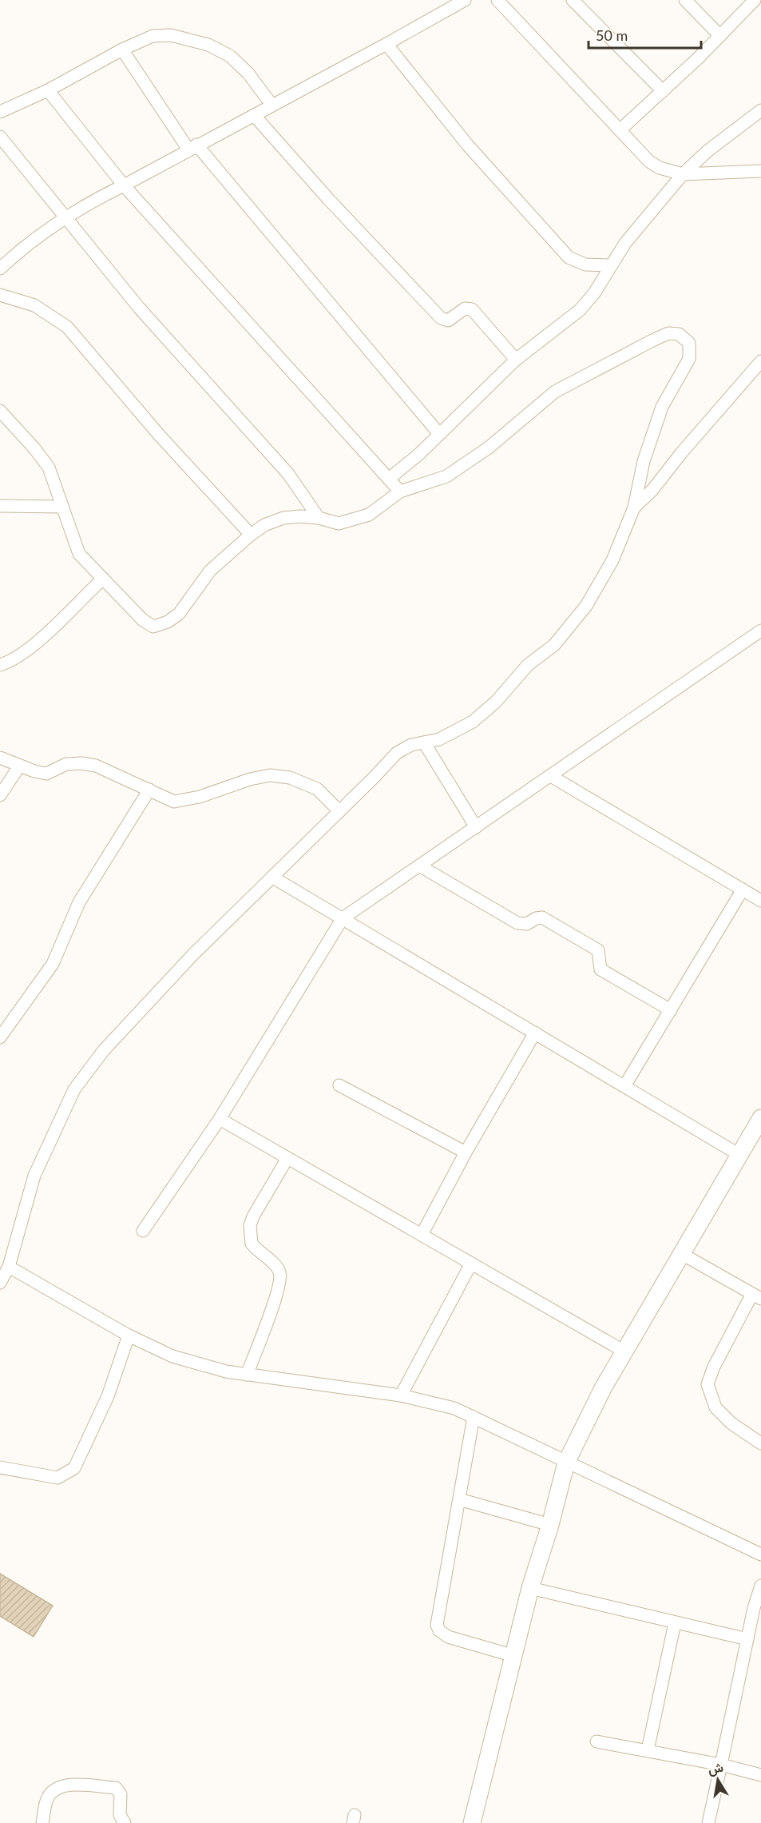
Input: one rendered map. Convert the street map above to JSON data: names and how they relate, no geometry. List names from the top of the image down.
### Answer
{
  "scale_bar": "50 m",
  "north": "top"
}
